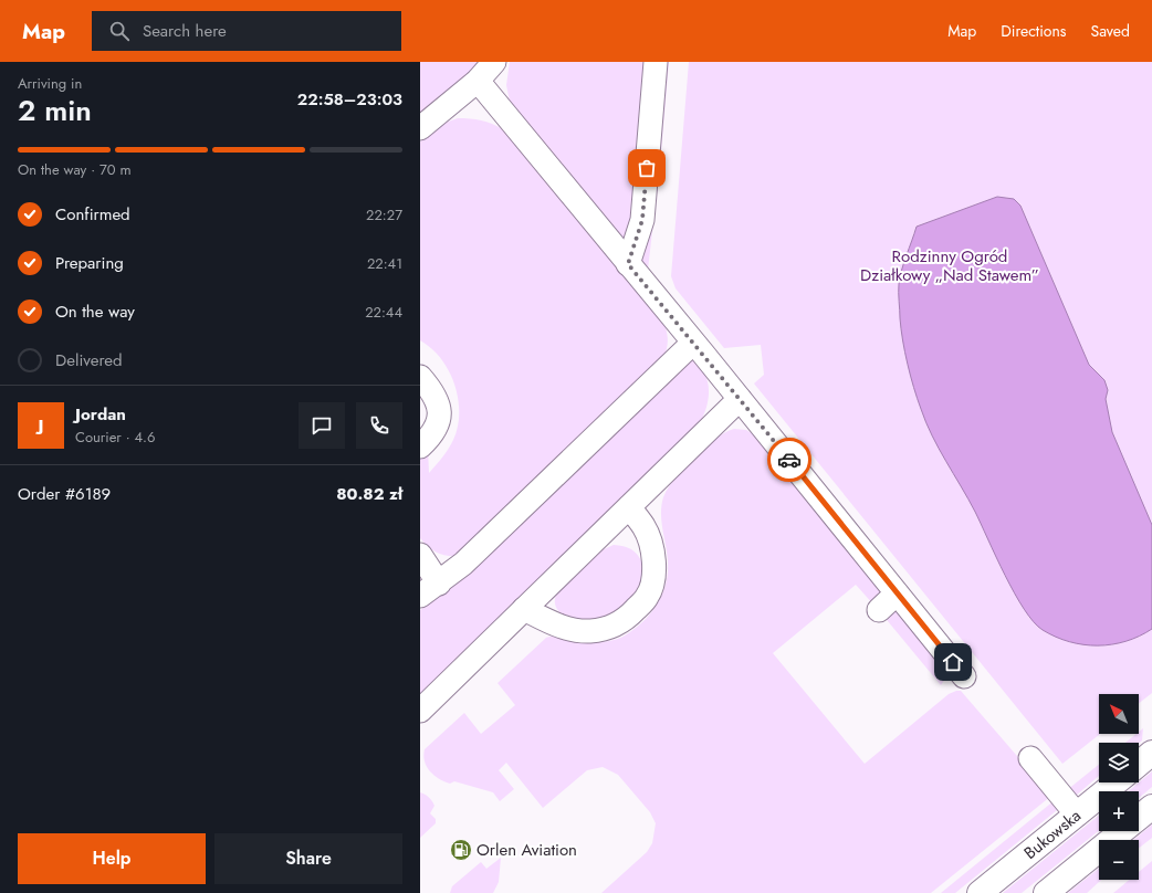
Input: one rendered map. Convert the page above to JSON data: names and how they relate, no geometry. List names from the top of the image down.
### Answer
{
  "streets": {
    "main road": ["Bukowska"]
  },
  "parks": ["Rodzinny Ogród Działkowy „Nad Stawem”"],
  "places": {
    "fuel station": ["Orlen Aviation"]
  },
  "north": "top left",
  "page": {
    "header": "Map",
    "search": "Search here",
    "nav": ["Map", "Directions", "Saved"],
    "heading": ["2 min", "Arriving in", "22:58–23:03"],
    "panel": [
      "Jordan",
      "Courier · 4.6",
      "Order #6189",
      "80.82 zł"
    ],
    "bar": "On the way · 70 m",
    "list": [
      ["Confirmed", "22:27"],
      ["Preparing", "22:41"],
      ["On the way", "22:44"],
      "Delivered"
    ],
    "round": "J",
    "map_buttons": ["+", "−"],
    "buttons": ["Help", "Share"]
  }
}
